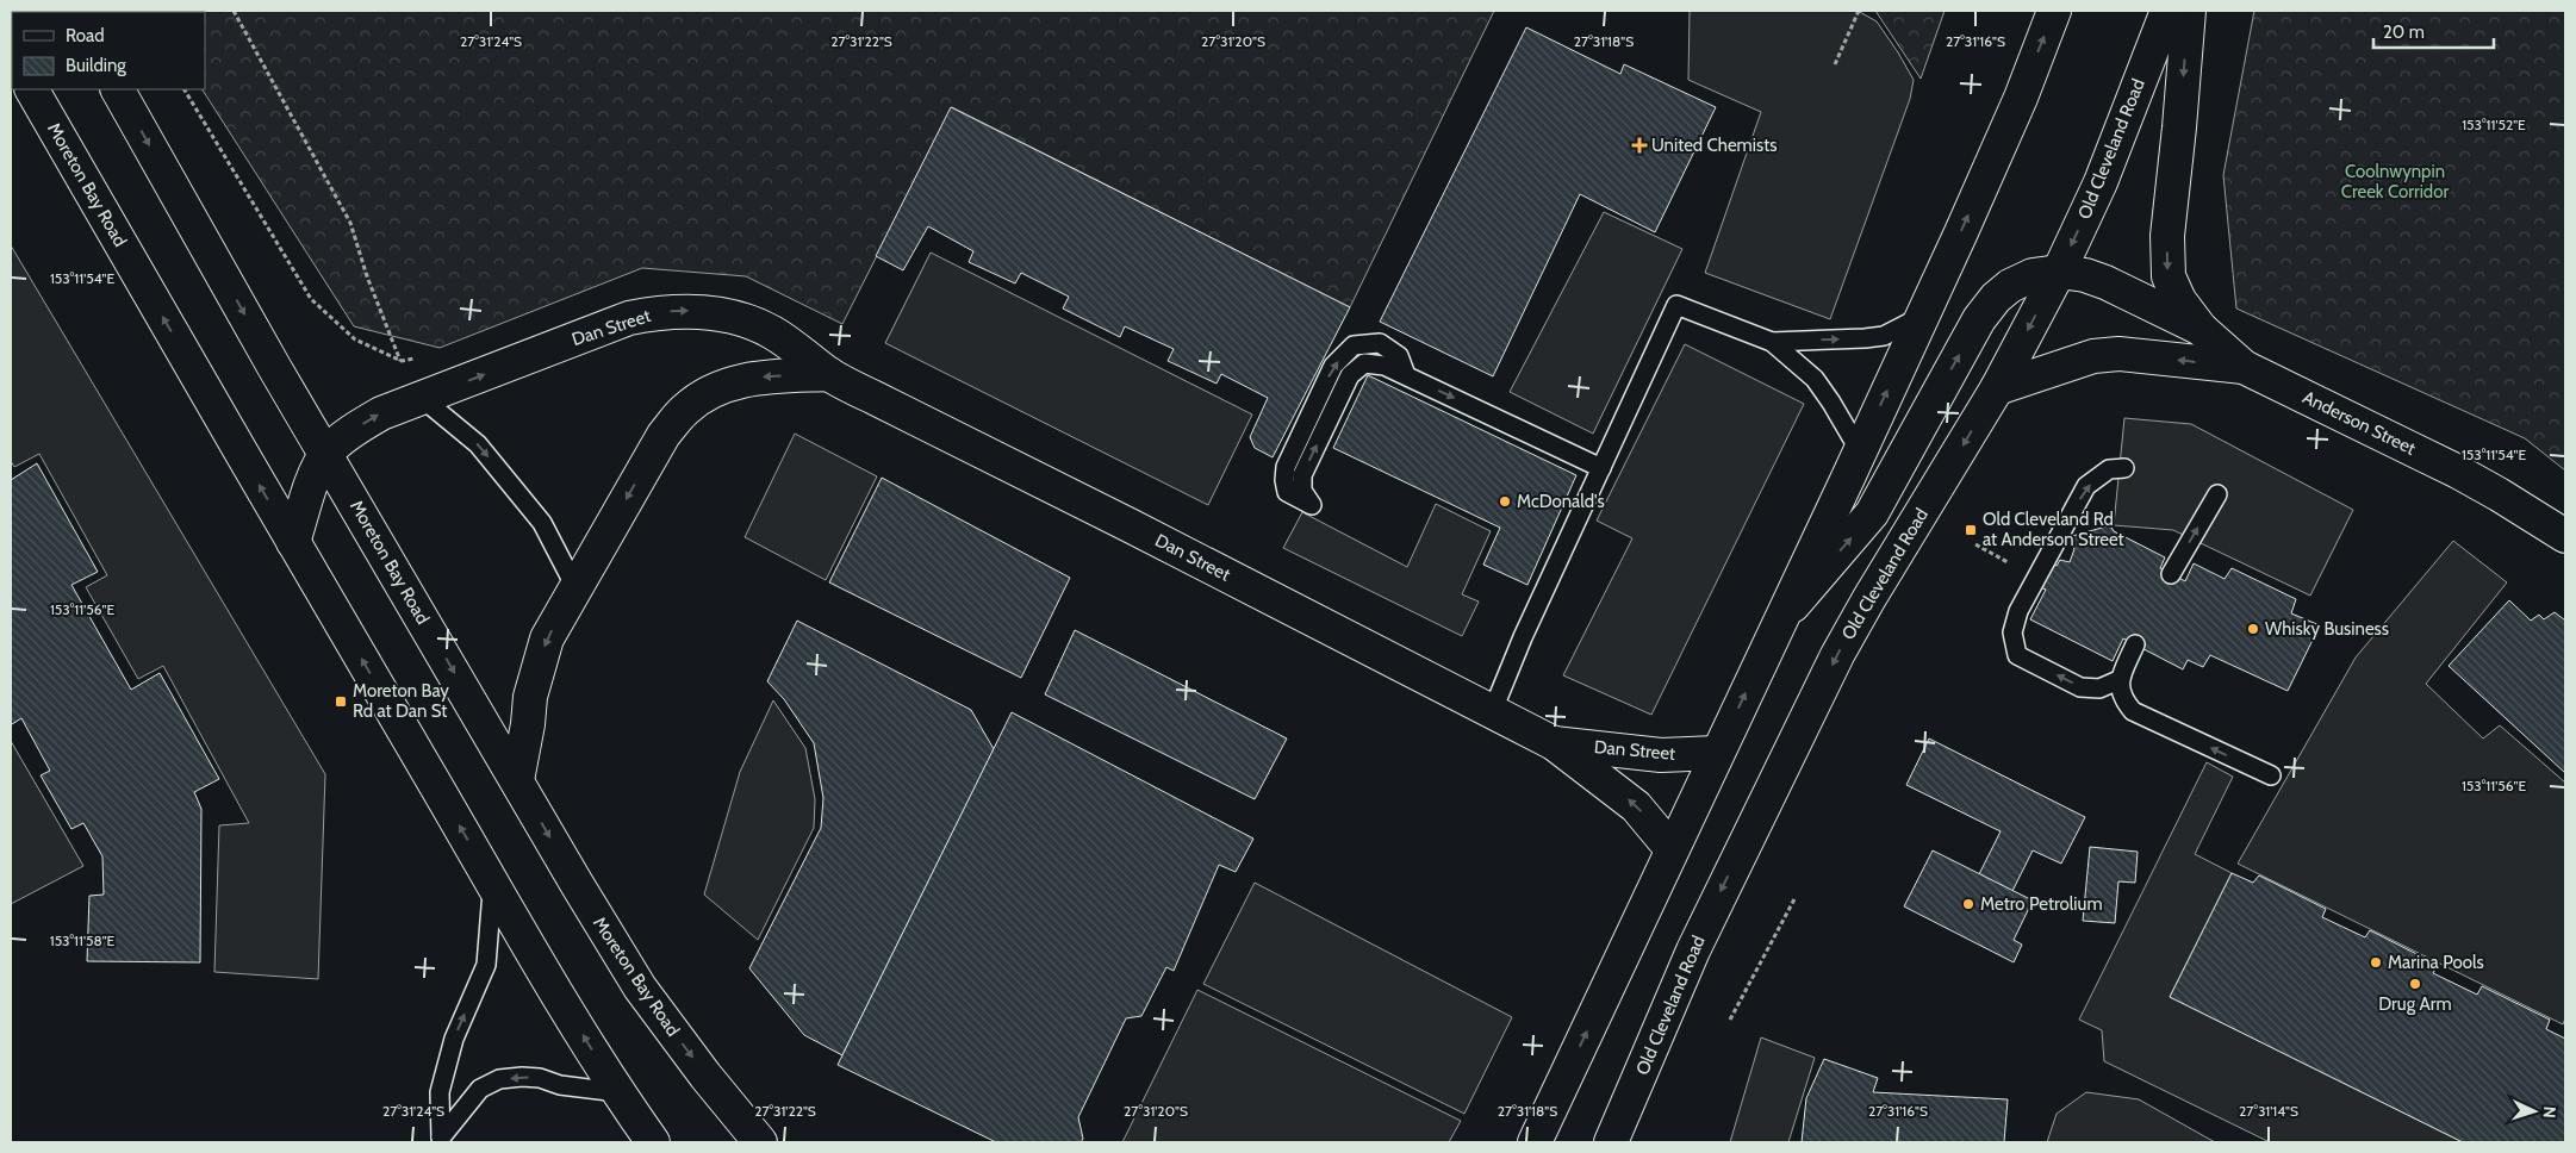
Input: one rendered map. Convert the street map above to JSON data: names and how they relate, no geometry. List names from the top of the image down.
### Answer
{
  "streets": {
    "main road": [
      "Old Cleveland Road",
      "Moreton Bay Road",
      "Dan Street",
      "Anderson Street"
    ]
  },
  "crossings": [
    ["Moreton Bay Road", "Dan Street"]
  ],
  "parks": ["Coolnwynpin Creek Corridor"],
  "places": {
    "health": ["United Chemists"],
    "other": [
      "McDonald's",
      "Whisky Business",
      "Metro Petrolium",
      "Marina Pools",
      "Drug Arm"
    ],
    "transit": ["Old Cleveland Rd at Anderson Street", "Moreton Bay Rd at Dan St"]
  },
  "legend": ["Road", "Building"],
  "scale_bar": "20 m",
  "north": "right",
  "coordinates": [
    "27°31'24\"S",
    "27°31'22\"S",
    "27°31'20\"S",
    "27°31'18\"S",
    "27°31'16\"S",
    "153°11'52\"E",
    "153°11'54\"E",
    "153°11'56\"E",
    "153°11'58\"E",
    "27°31'14\"S"
  ]
}
